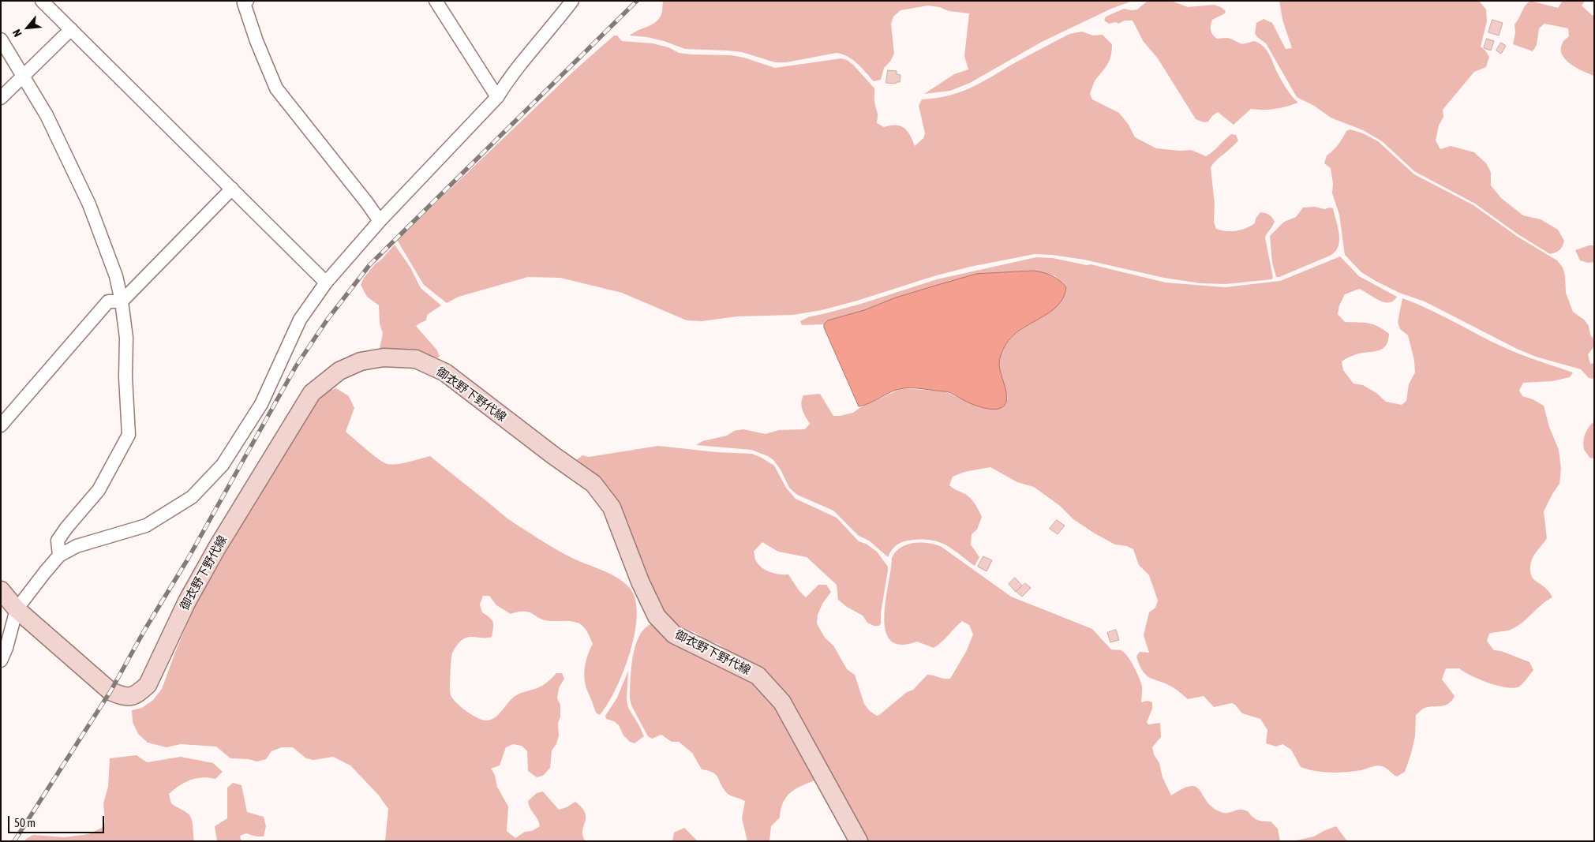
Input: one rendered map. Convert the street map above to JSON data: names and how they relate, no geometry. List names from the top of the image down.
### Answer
{
  "streets": {
    "main road": ["御衣野下野代線"]
  },
  "scale_bar": "50 m",
  "north": "bottom left"
}
